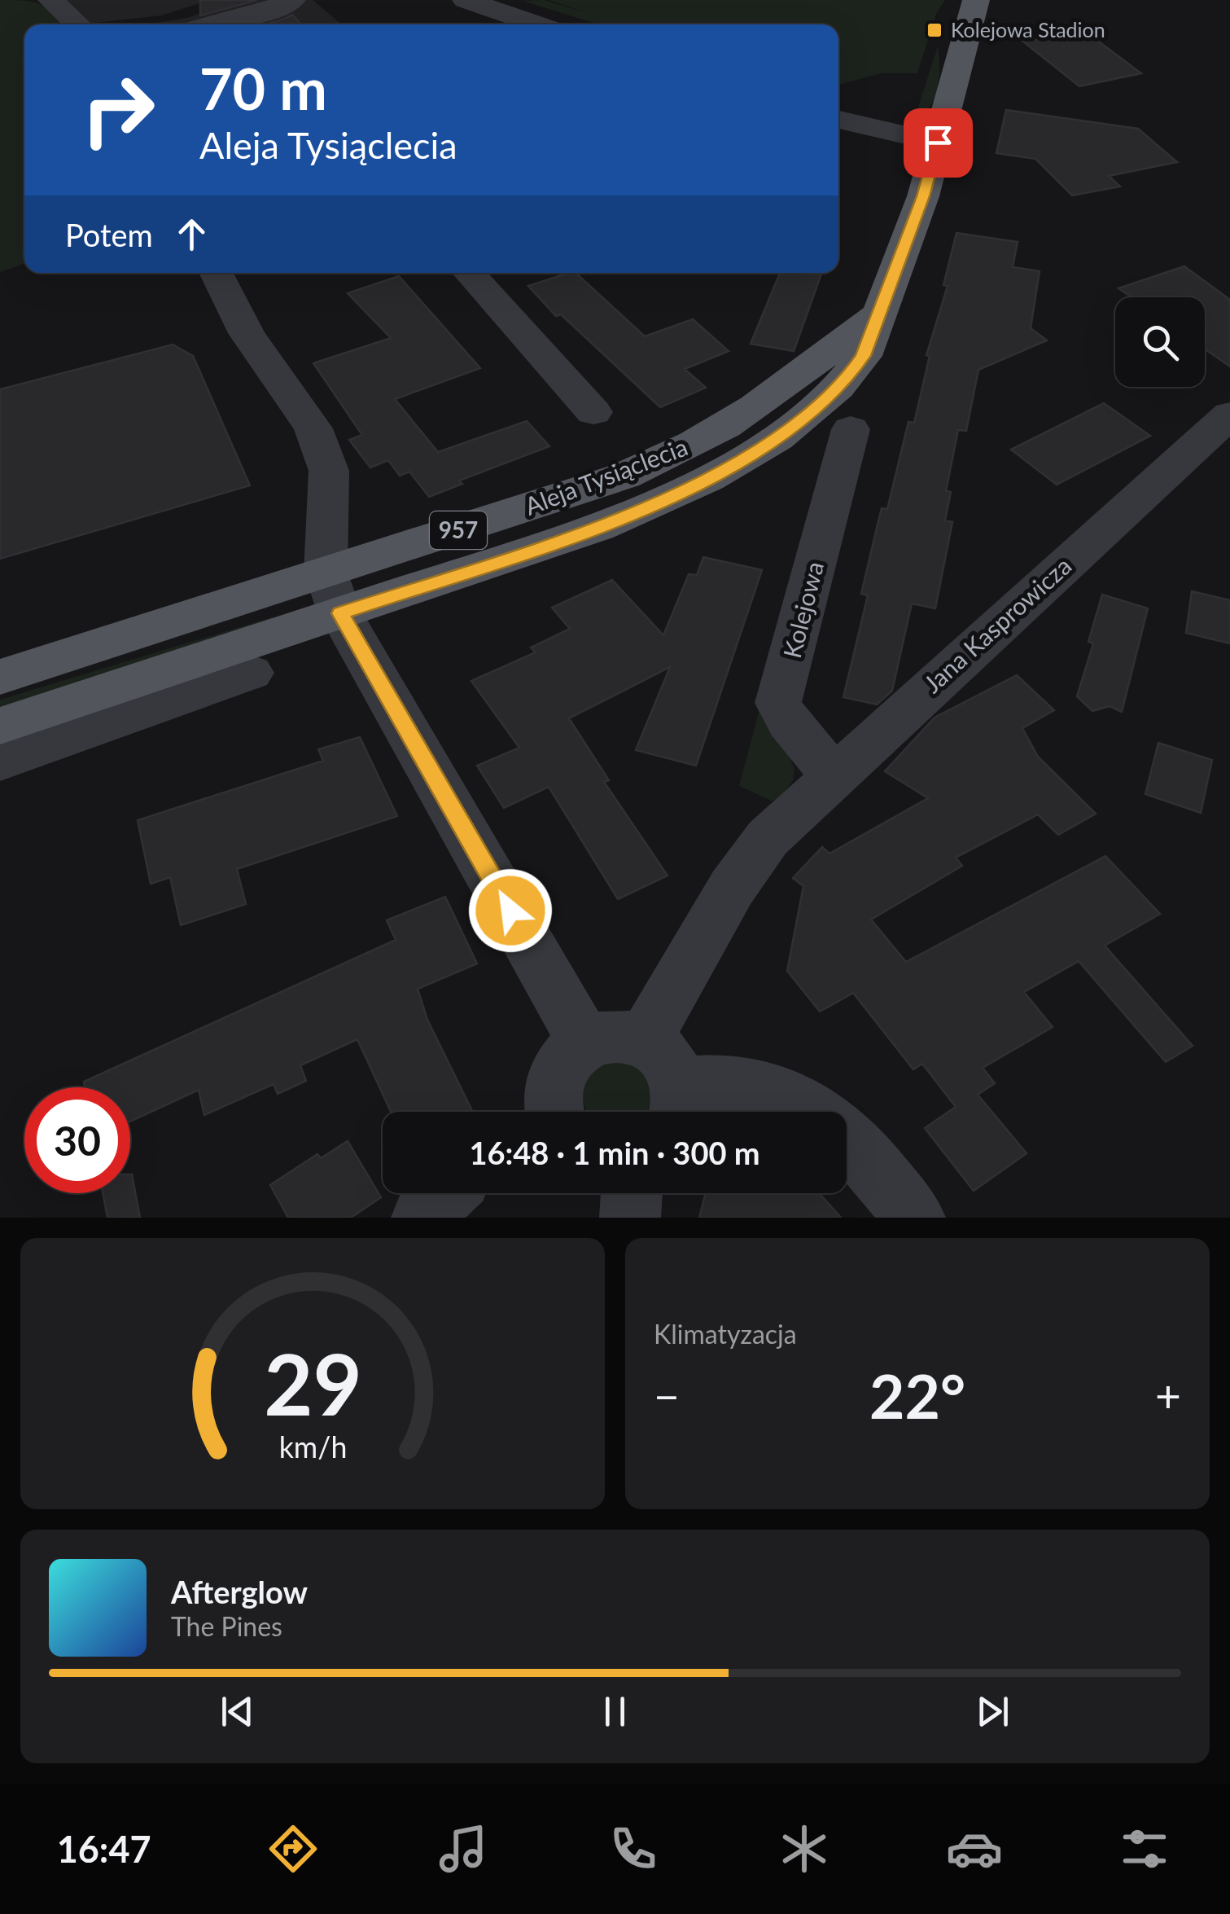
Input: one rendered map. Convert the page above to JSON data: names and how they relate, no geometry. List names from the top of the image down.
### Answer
{
  "streets": {
    "main road": ["Aleja Tysiąclecia", "957"],
    "street": ["Kolejowa", "Jana Kasprowicza"]
  },
  "crossings": [
    ["Aleja Tysiąclecia", "957"],
    ["Kolejowa", "Jana Kasprowicza"]
  ],
  "places": {
    "transit": ["Kolejowa Stadion"]
  },
  "page": {
    "turn": ["70 m", "Aleja Tysiąclecia"],
    "then": "Potem",
    "limit": "30",
    "trip": "16:48 · 1 min · 300 m",
    "tile": "Klimatyzacja",
    "heat": ["−", "22°", "+"],
    "song": ["Afterglow", "The Pines"],
    "tabs": "16:47",
    "gauge": ["29", "km/h"]
  }
}
